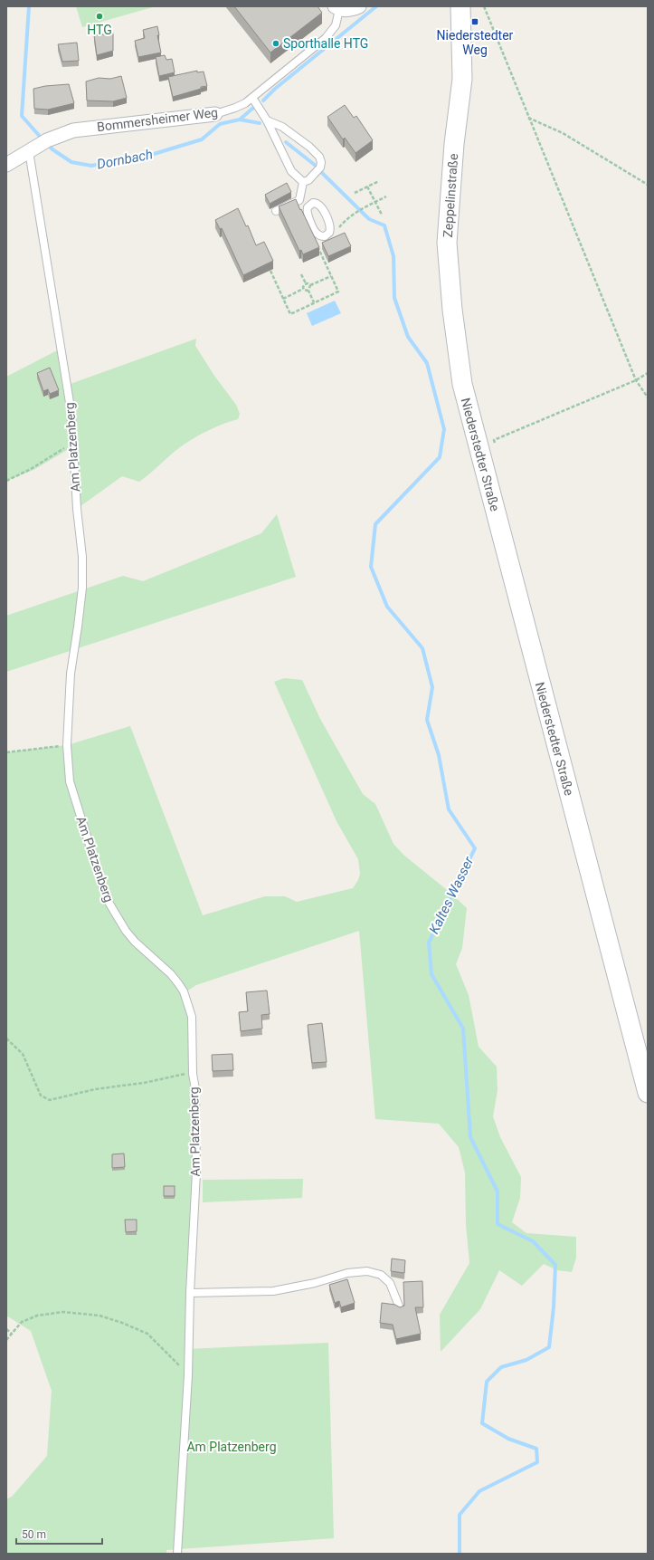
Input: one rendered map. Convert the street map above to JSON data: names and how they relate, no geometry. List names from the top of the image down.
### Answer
{
  "streets": {
    "main road": ["Zeppelinstraße", "Niederstedter Straße"],
    "street": ["Bommersheimer Weg"],
    "lane": ["Am Platzenberg"]
  },
  "crossings": [
    ["Bommersheimer Weg", "Am Platzenberg"],
    ["Zeppelinstraße", "Niederstedter Straße"]
  ],
  "water": ["Dornbach", "Kaltes Wasser"],
  "parks": ["Am Platzenberg"],
  "places": {
    "other": ["HTG", "Sporthalle HTG"],
    "transit": ["Niederstedter Weg"]
  },
  "scale_bar": "50 m"
}
